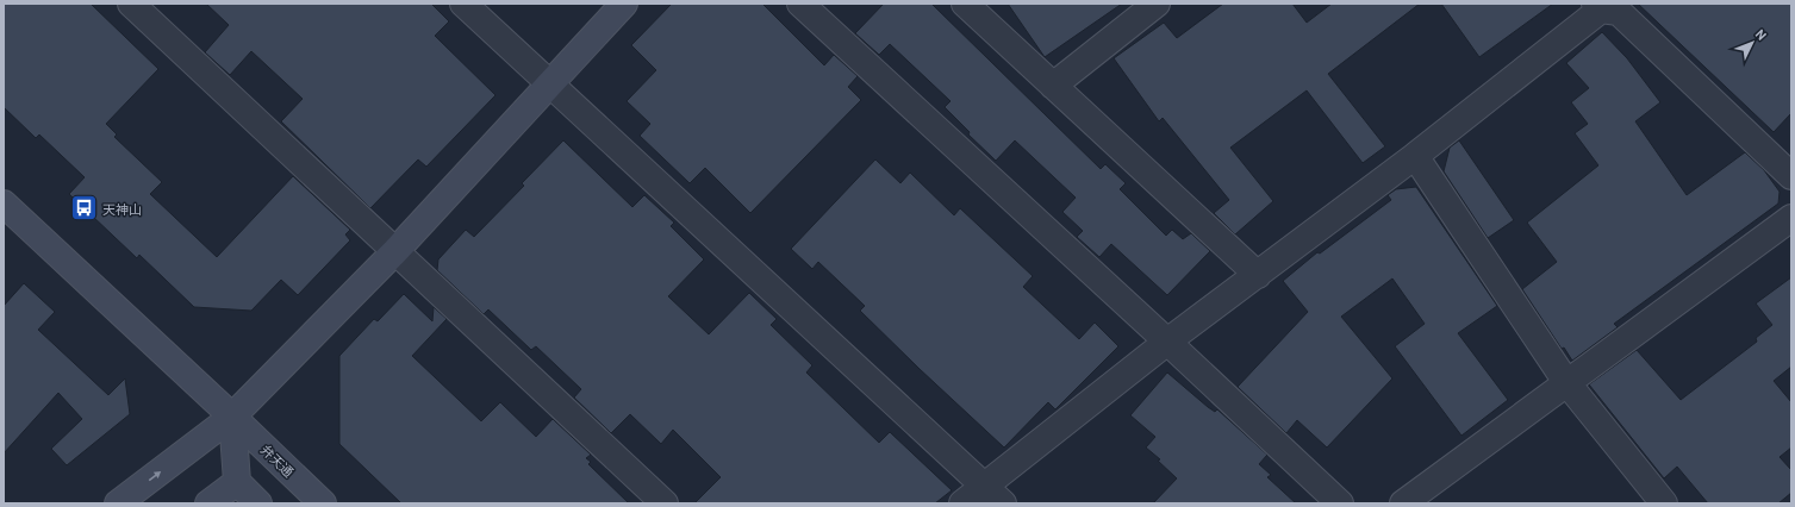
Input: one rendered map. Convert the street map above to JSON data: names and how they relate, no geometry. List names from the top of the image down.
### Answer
{
  "streets": {
    "street": ["弁天通"]
  },
  "places": {
    "bus stop": ["天神山"]
  },
  "north": "top right"
}
